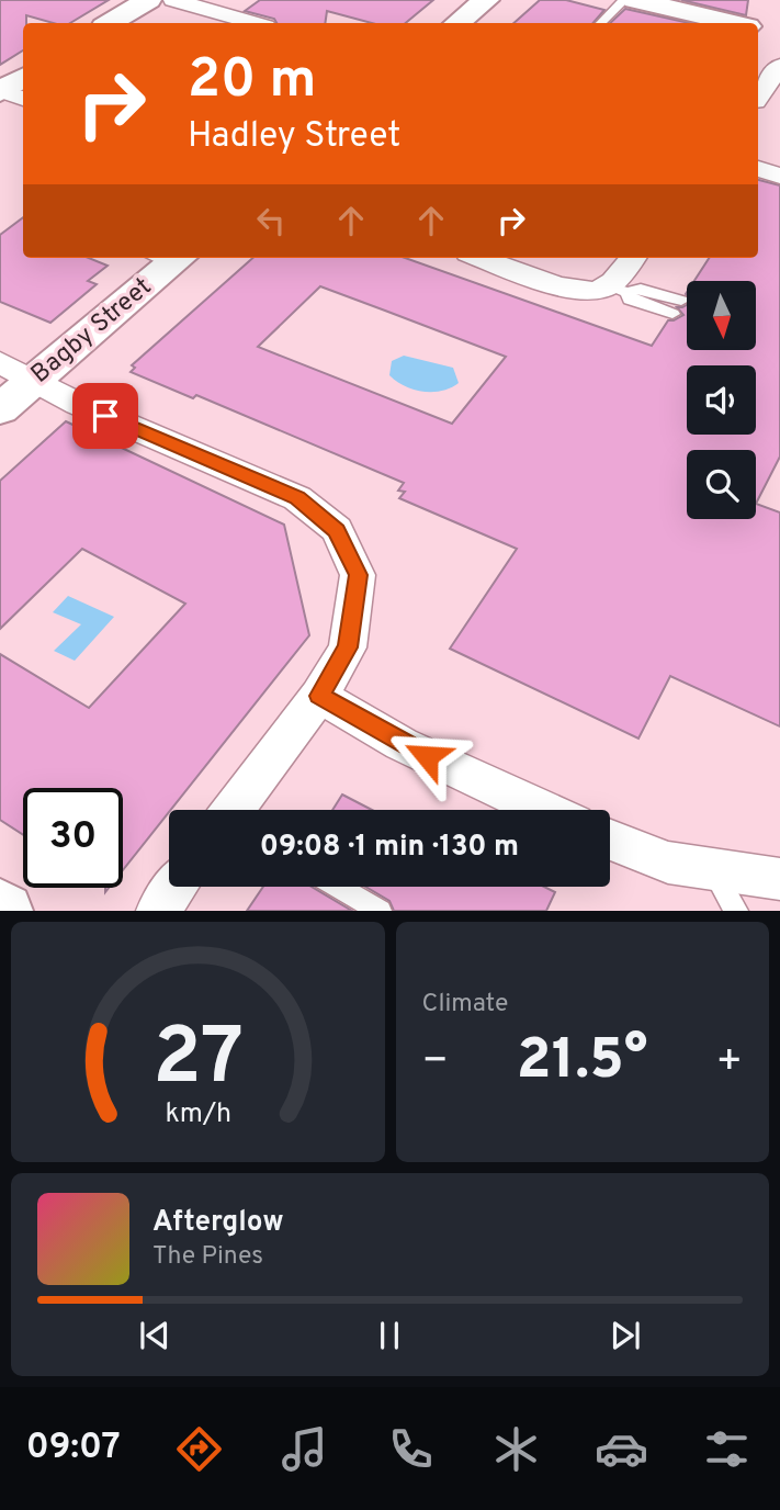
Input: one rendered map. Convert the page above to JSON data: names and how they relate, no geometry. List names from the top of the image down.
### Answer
{
  "streets": {
    "main road": ["Bagby Street"]
  },
  "north": "bottom",
  "page": {
    "turn": ["20 m", "Hadley Street"],
    "limit": "30",
    "trip": "09:08 · 1 min · 130 m",
    "tile": "Climate",
    "heat": ["−", "21.5°", "+"],
    "song": ["Afterglow", "The Pines"],
    "tabs": "09:07",
    "gauge": ["27", "km/h"]
  }
}
